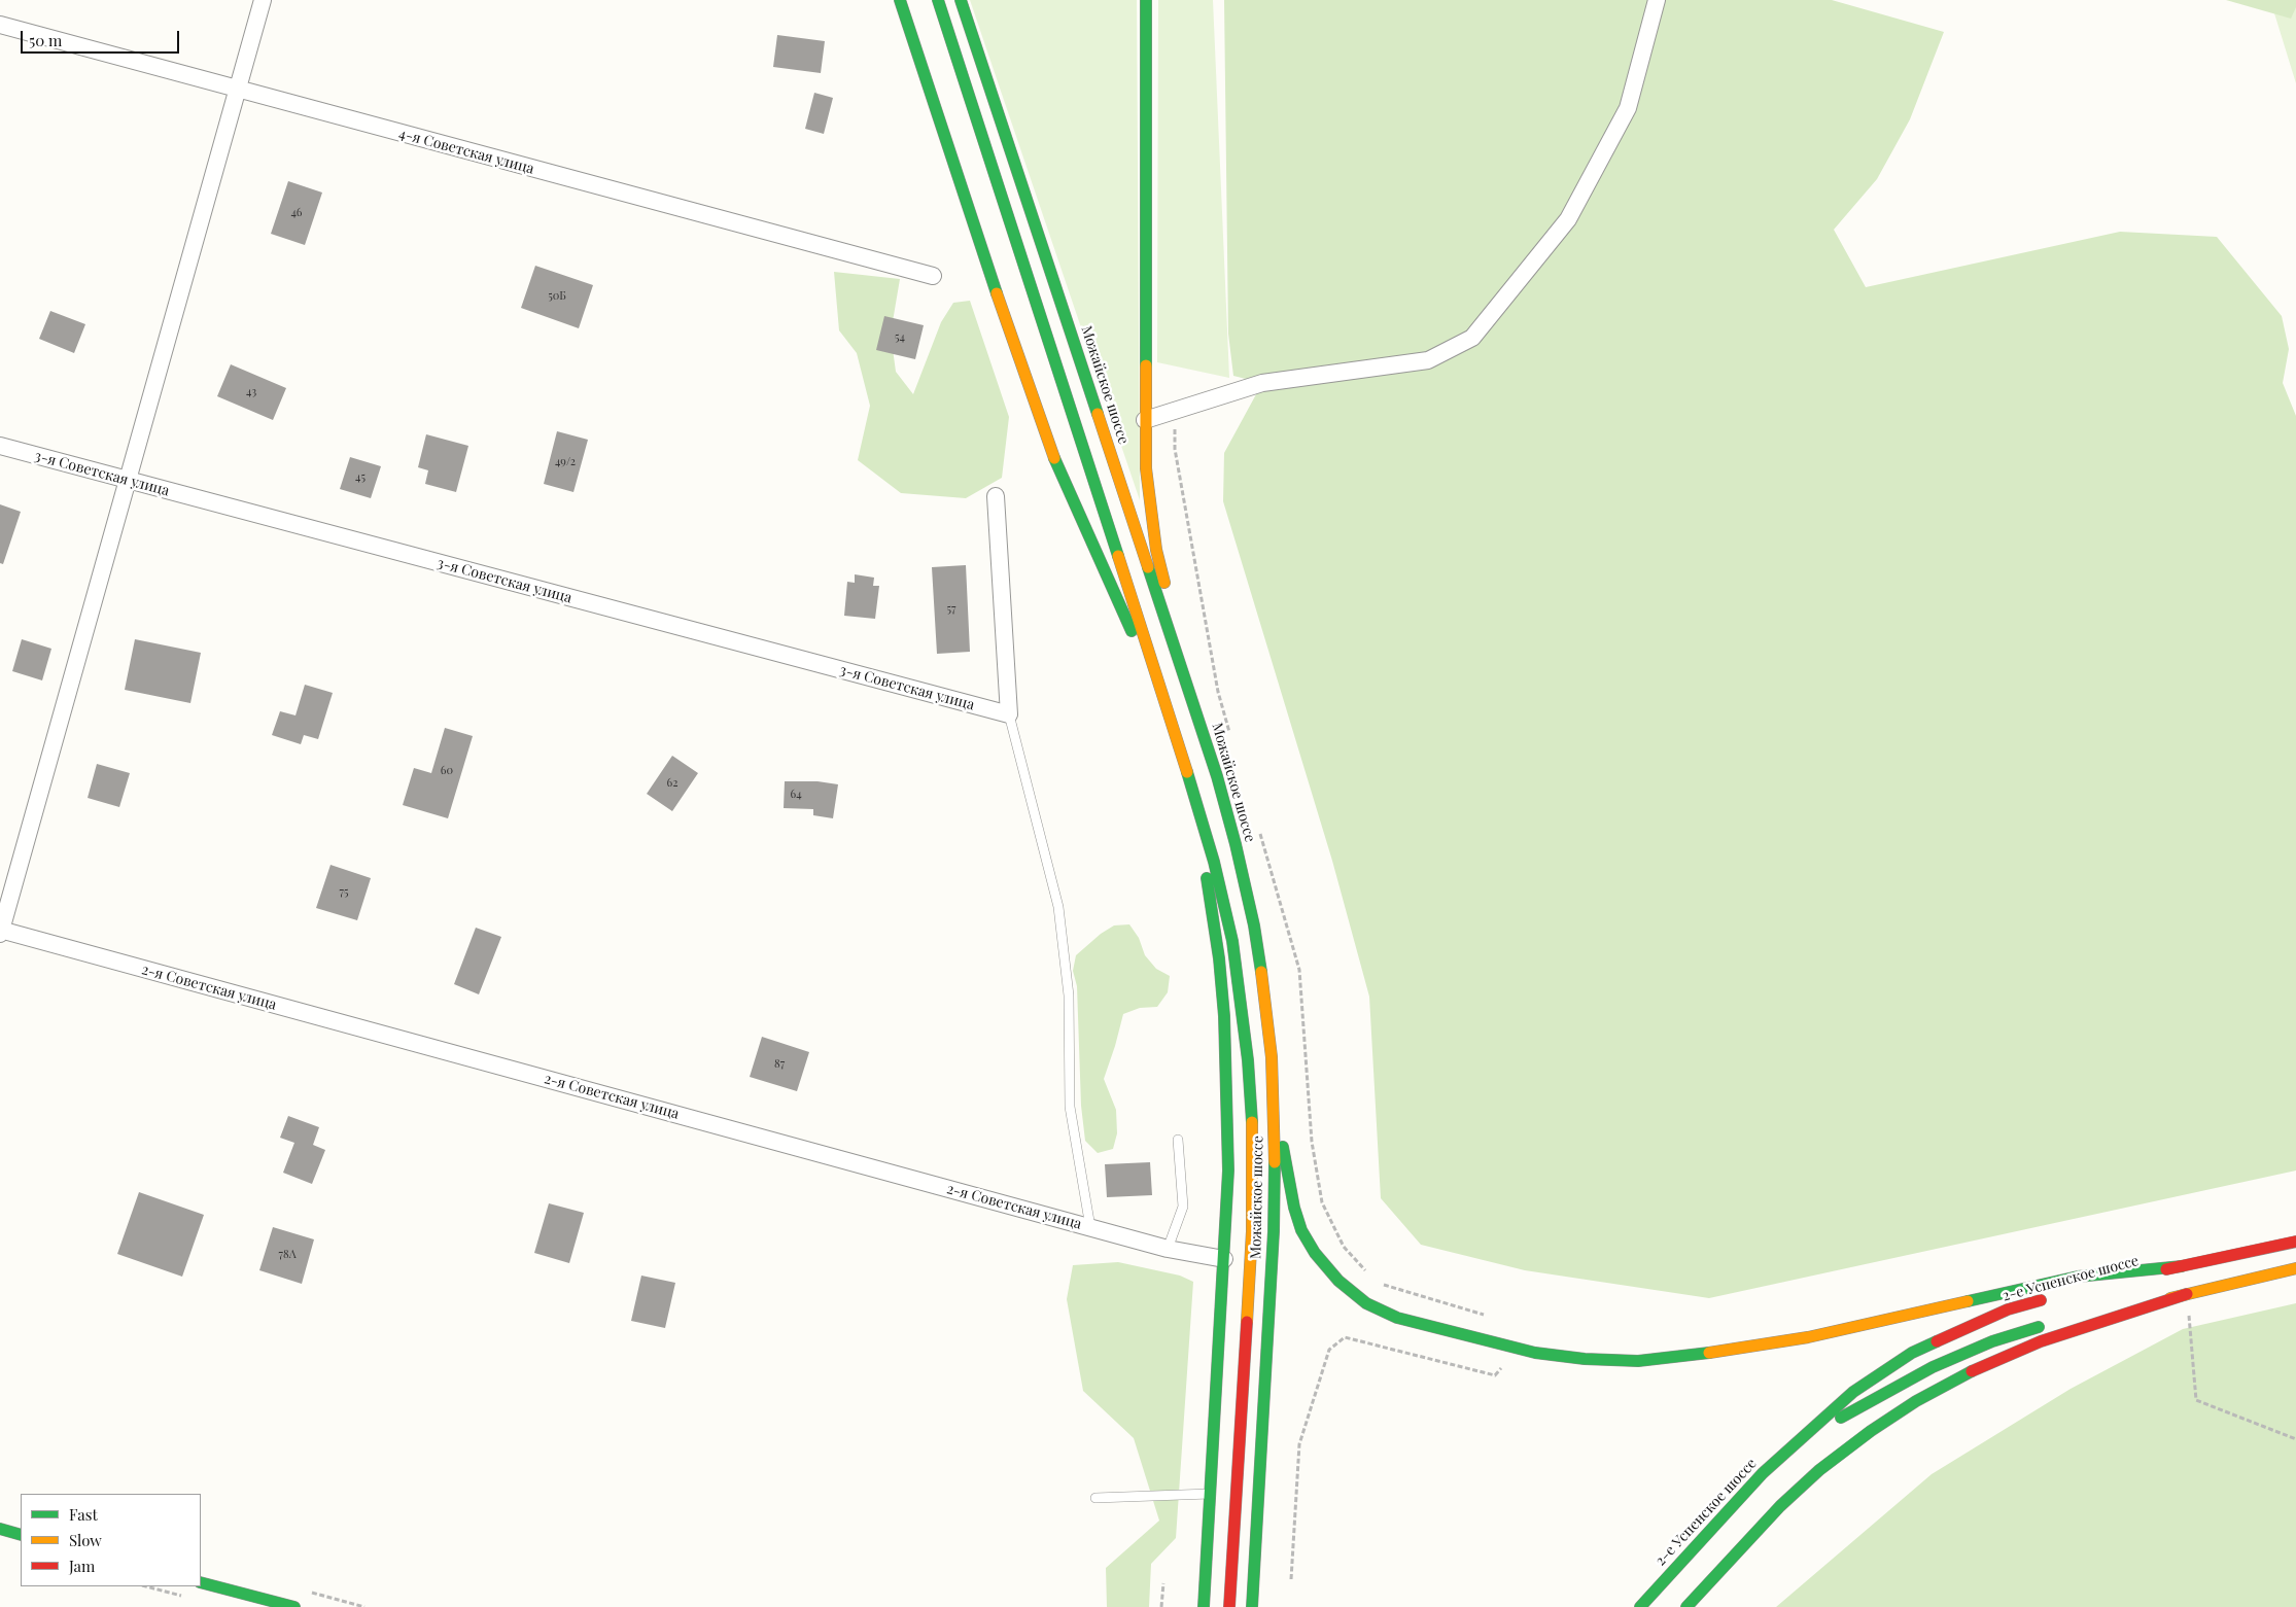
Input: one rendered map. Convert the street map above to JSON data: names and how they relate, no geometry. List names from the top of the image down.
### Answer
{
  "streets": {
    "main road": ["Можайское шоссе", "2-е Успенское шоссе"],
    "street": ["4-я Советская улица", "3-я Советская улица", "2-я Советская улица"]
  },
  "house_numbers": [
    "46",
    "50Б",
    "54",
    "43",
    "49/2",
    "45",
    "57",
    "60",
    "62",
    "64",
    "75",
    "87",
    "78А"
  ],
  "legend": ["Fast", "Slow", "Jam"],
  "scale_bar": "50 m"
}
